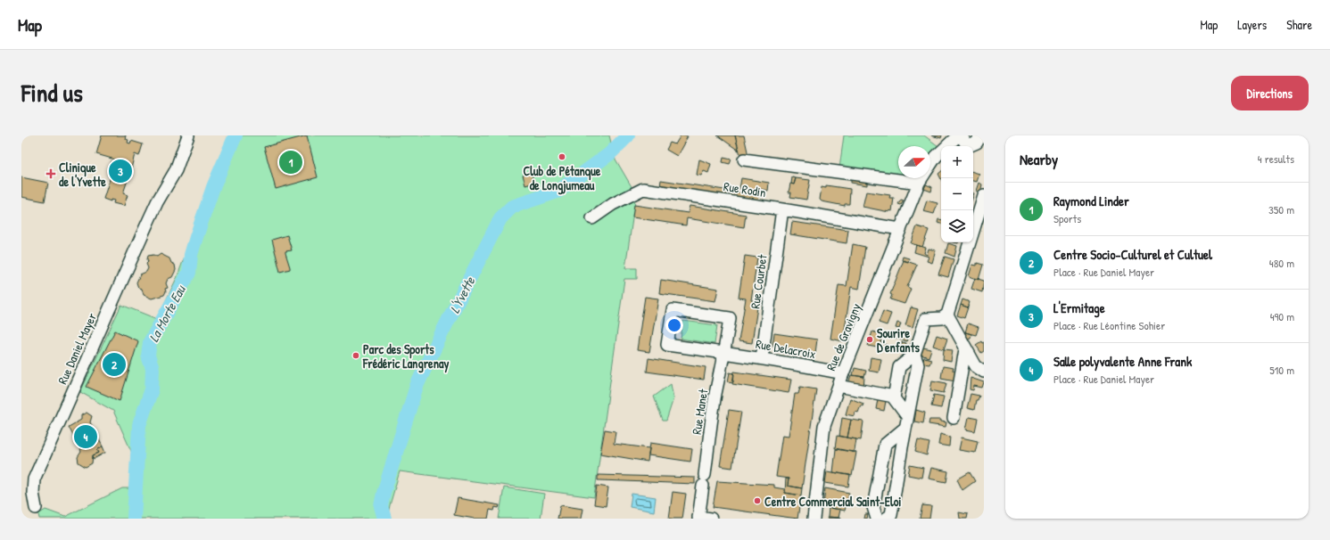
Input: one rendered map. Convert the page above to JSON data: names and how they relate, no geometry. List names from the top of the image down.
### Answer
{
  "streets": {
    "street": [
      "Rue Rodin",
      "Rue Courbet",
      "Rue de Gravigny",
      "Rue Daniel Mayer",
      "Rue Delacroix",
      "Rue Manet"
    ]
  },
  "crossings": [
    ["Rue Rodin", "Rue Courbet"],
    ["Rue Rodin", "Rue de Gravigny"],
    ["Rue Courbet", "Rue Delacroix"],
    ["Rue de Gravigny", "Rue Delacroix"],
    ["Rue Delacroix", "Rue Manet"]
  ],
  "water": ["L'Yvette", "La Morte Eau"],
  "places": {
    "other": [
      "Club de Pétanque de Longjumeau",
      "Sourire D'enfants",
      "Parc des Sports Frédéric Langrenay",
      "Centre Commercial Saint-Eloi"
    ],
    "health": ["Clinique de l'Yvette"]
  },
  "north": "right",
  "page": {
    "header": "Map",
    "nav": ["Map", "Layers", "Share"],
    "title": "Find us",
    "buttons": "Directions",
    "heading": ["Nearby", "4 results"],
    "map_buttons": ["+", "−"],
    "pins": [
      "1",
      "3",
      "2",
      "4"
    ],
    "list": [
      {
        "mark": "1",
        "name": "Raymond Linder",
        "note": "Sports",
        "value": "350 m"
      },
      {
        "mark": "2",
        "name": "Centre Socio-Culturel et Cultuel",
        "note": "Place · Rue Daniel Mayer",
        "value": "480 m"
      },
      {
        "mark": "3",
        "name": "L'Ermitage",
        "note": "Place · Rue Léontine Sohier",
        "value": "490 m"
      },
      {
        "mark": "4",
        "name": "Salle polyvalente Anne Frank",
        "note": "Place · Rue Daniel Mayer",
        "value": "510 m"
      }
    ]
  }
}
